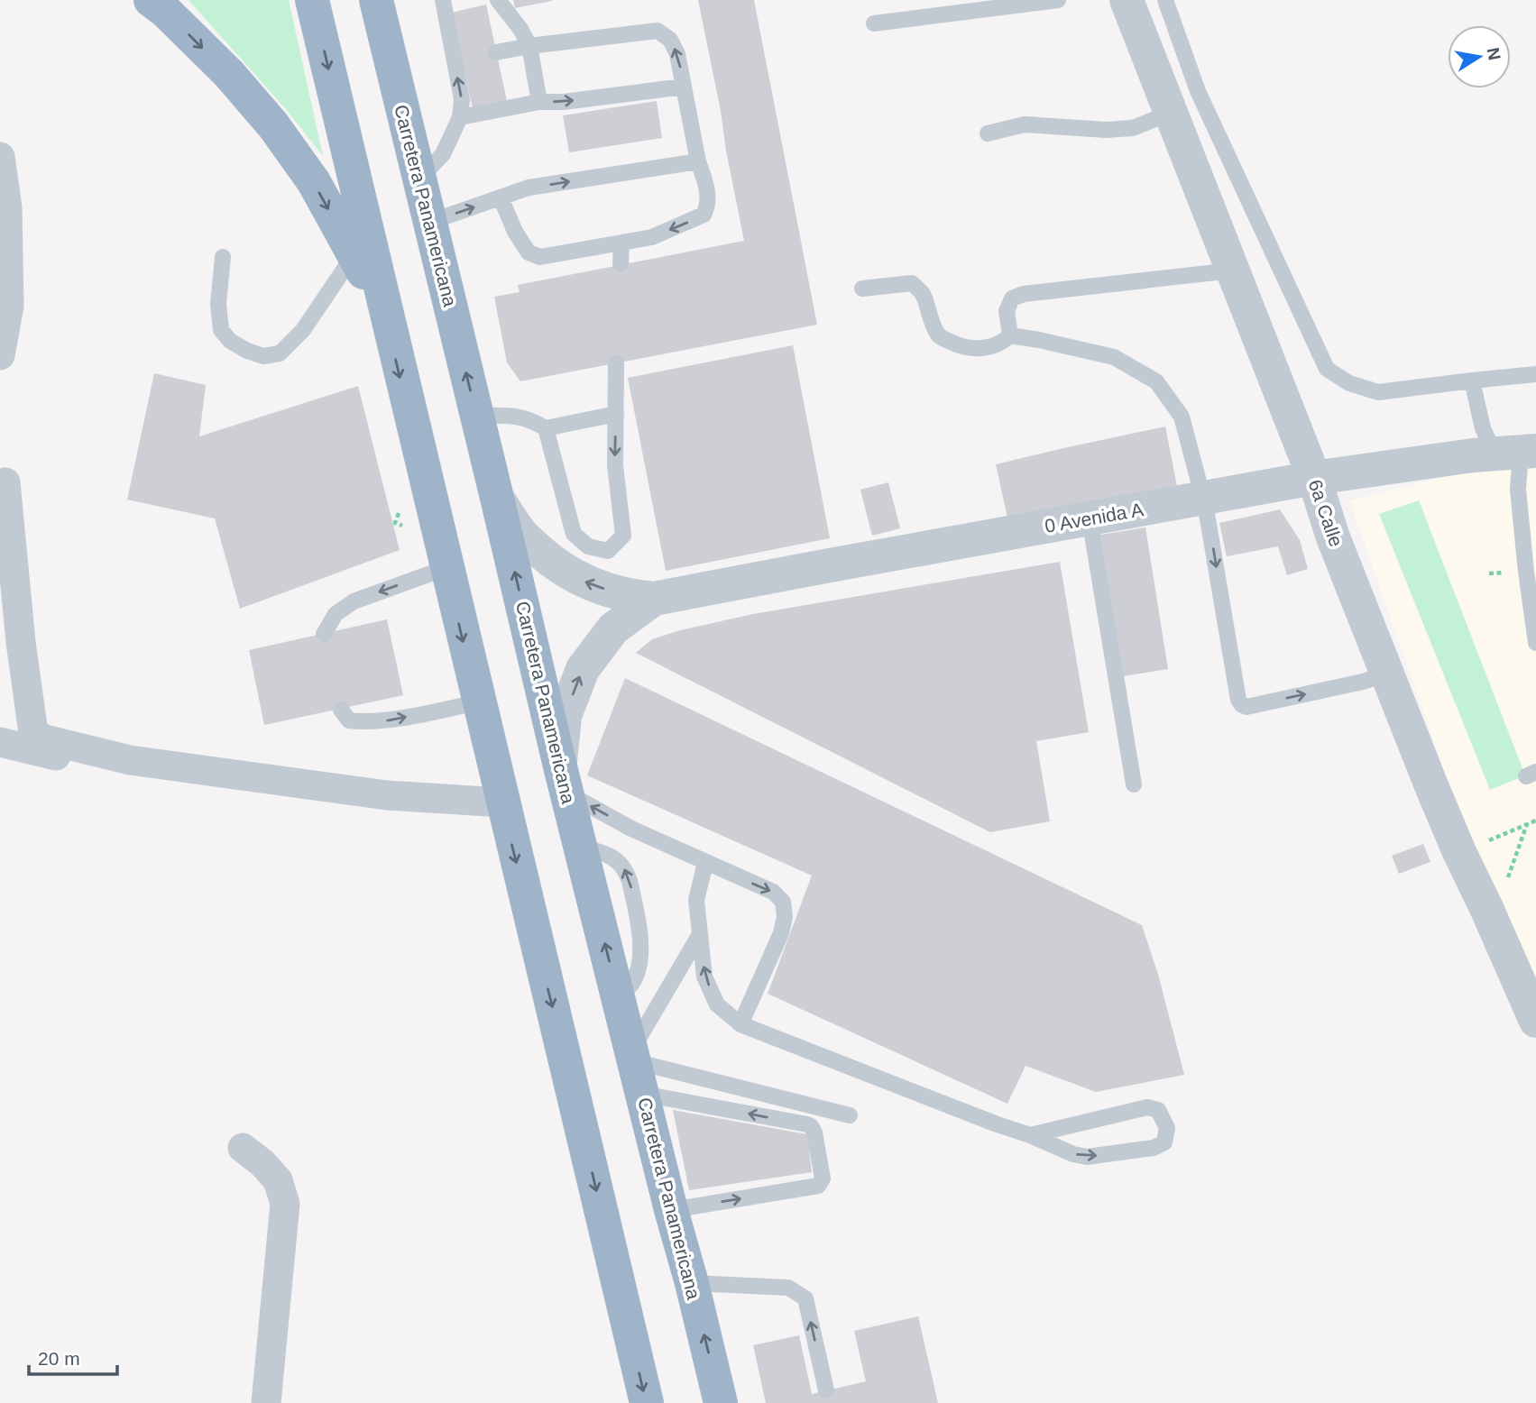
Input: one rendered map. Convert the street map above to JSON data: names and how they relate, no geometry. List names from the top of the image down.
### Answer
{
  "streets": {
    "highway": ["Carretera Panamericana"],
    "street": ["6a Calle", "0 Avenida A"]
  },
  "crossings": [
    ["Carretera Panamericana", "0 Avenida A"],
    ["6a Calle", "0 Avenida A"]
  ],
  "scale_bar": "20 m",
  "north": "right"
}
